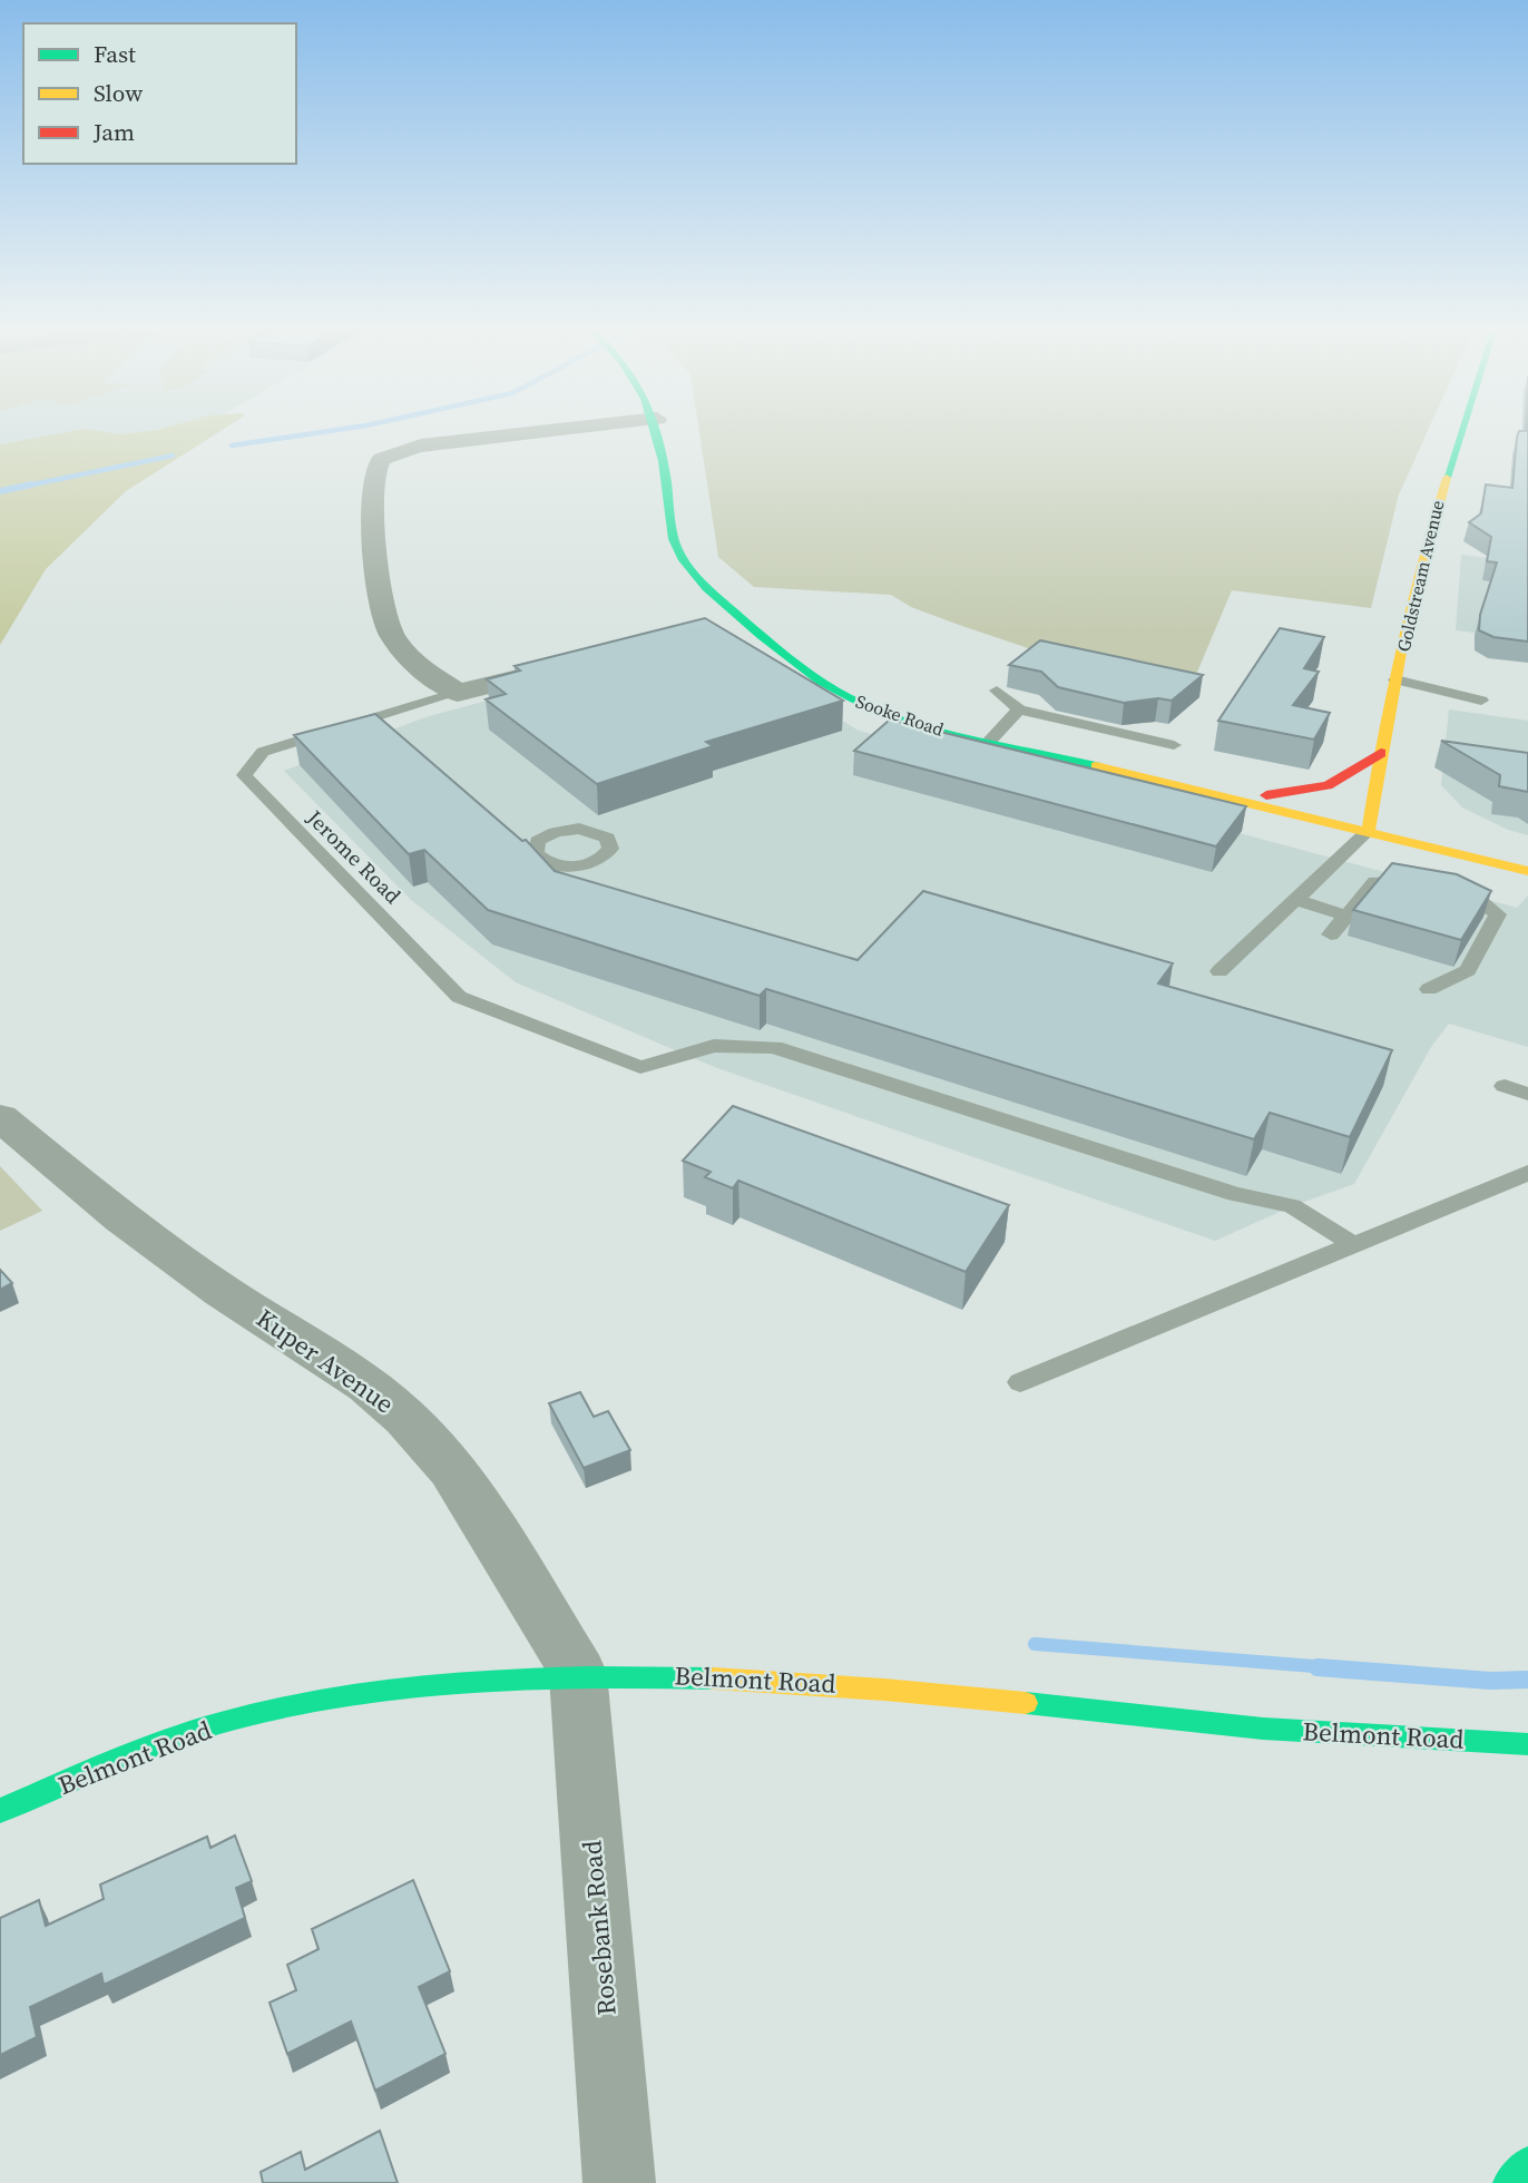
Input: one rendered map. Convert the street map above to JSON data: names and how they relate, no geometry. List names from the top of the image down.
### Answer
{
  "streets": {
    "street": [
      "Goldstream Avenue",
      "Sooke Road",
      "Kuper Avenue",
      "Belmont Road",
      "Rosebank Road"
    ],
    "lane": ["Jerome Road"]
  },
  "crossings": [
    ["Goldstream Avenue", "Sooke Road"],
    ["Kuper Avenue", "Belmont Road"],
    ["Kuper Avenue", "Rosebank Road"],
    ["Belmont Road", "Rosebank Road"]
  ],
  "legend": ["Fast", "Slow", "Jam"]
}
